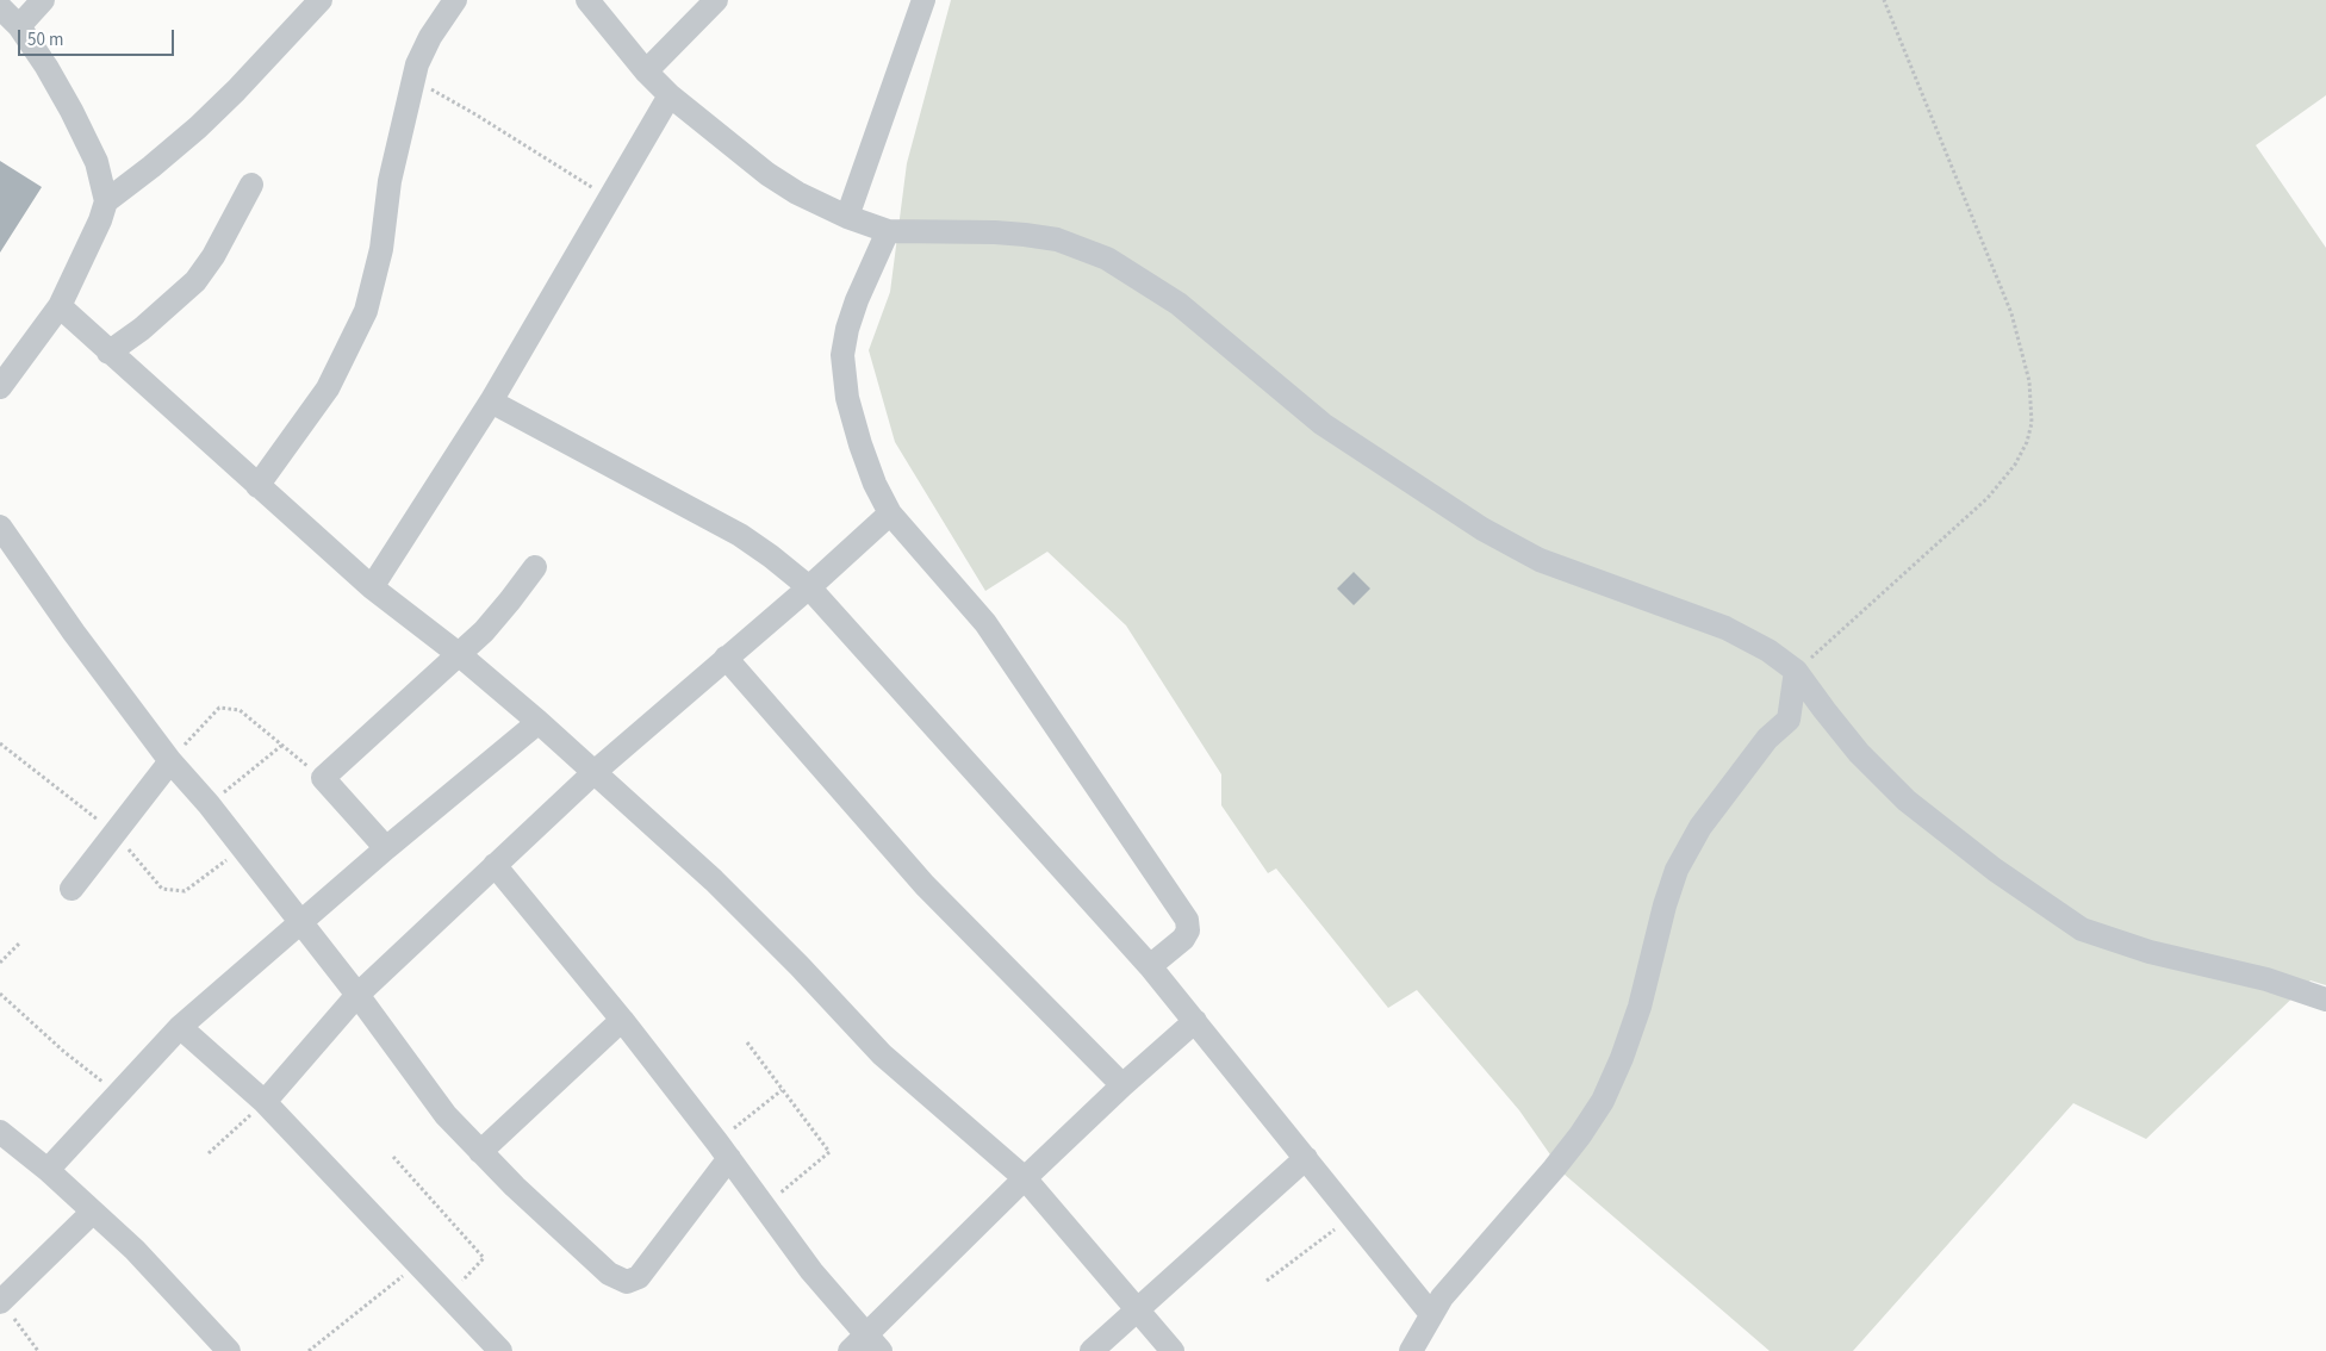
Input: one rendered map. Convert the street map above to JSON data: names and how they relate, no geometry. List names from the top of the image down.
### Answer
{
  "scale_bar": "50 m"
}
